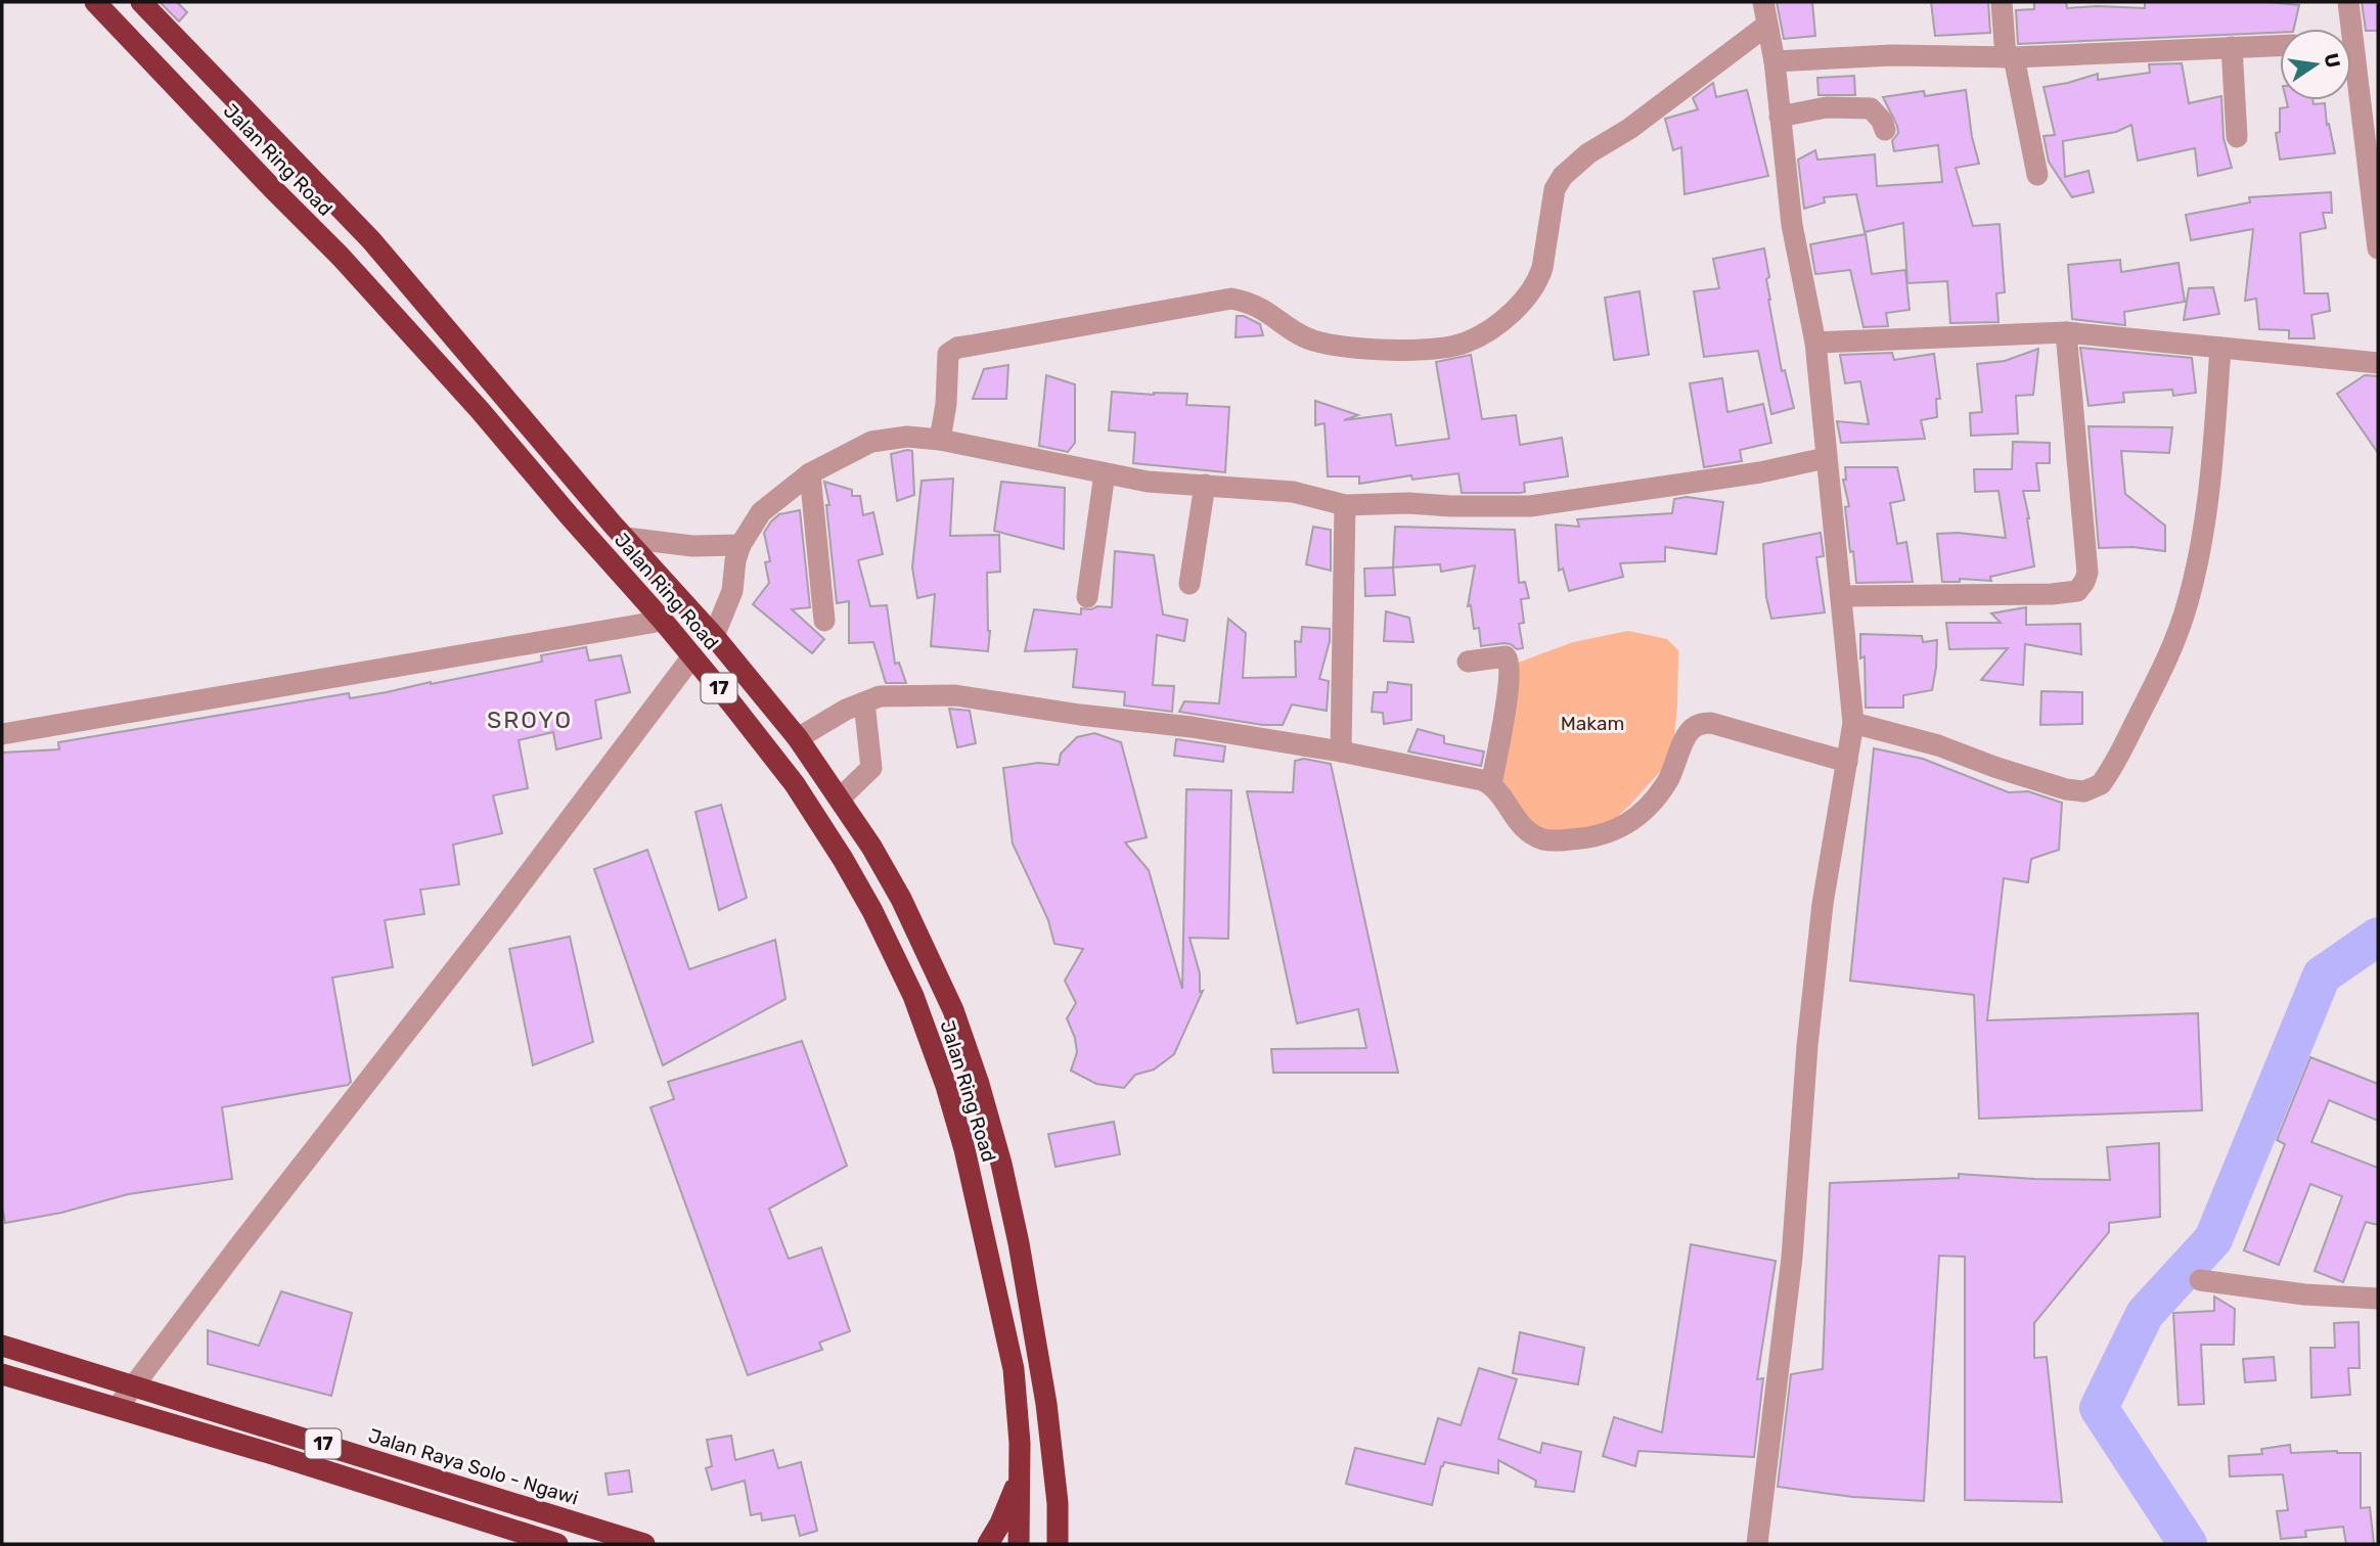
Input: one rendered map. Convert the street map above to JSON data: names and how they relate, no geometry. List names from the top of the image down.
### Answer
{
  "streets": {
    "highway": ["Jalan Ring Road", "17", "Jalan Raya Solo - Ngawi"]
  },
  "crossings": [
    ["Jalan Ring Road", "17"]
  ],
  "districts": ["SROYO"],
  "parks": ["Makam"],
  "north": "right"
}
